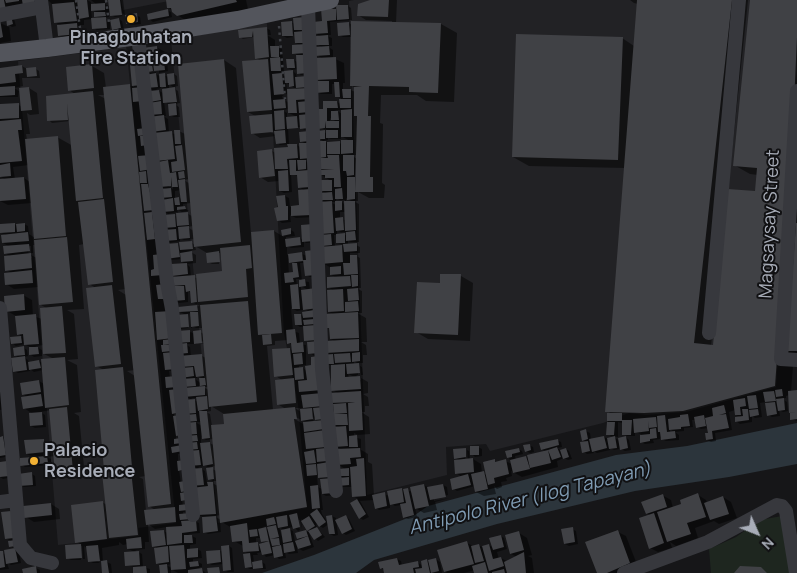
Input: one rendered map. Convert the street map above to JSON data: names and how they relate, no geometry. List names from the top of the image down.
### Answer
{
  "streets": {
    "street": ["Magsaysay Street"]
  },
  "water": ["Antipolo River (Ilog Tapayan)"],
  "places": ["Pinagbuhatan Fire Station", "Palacio Residence"],
  "north": "bottom right"
}
